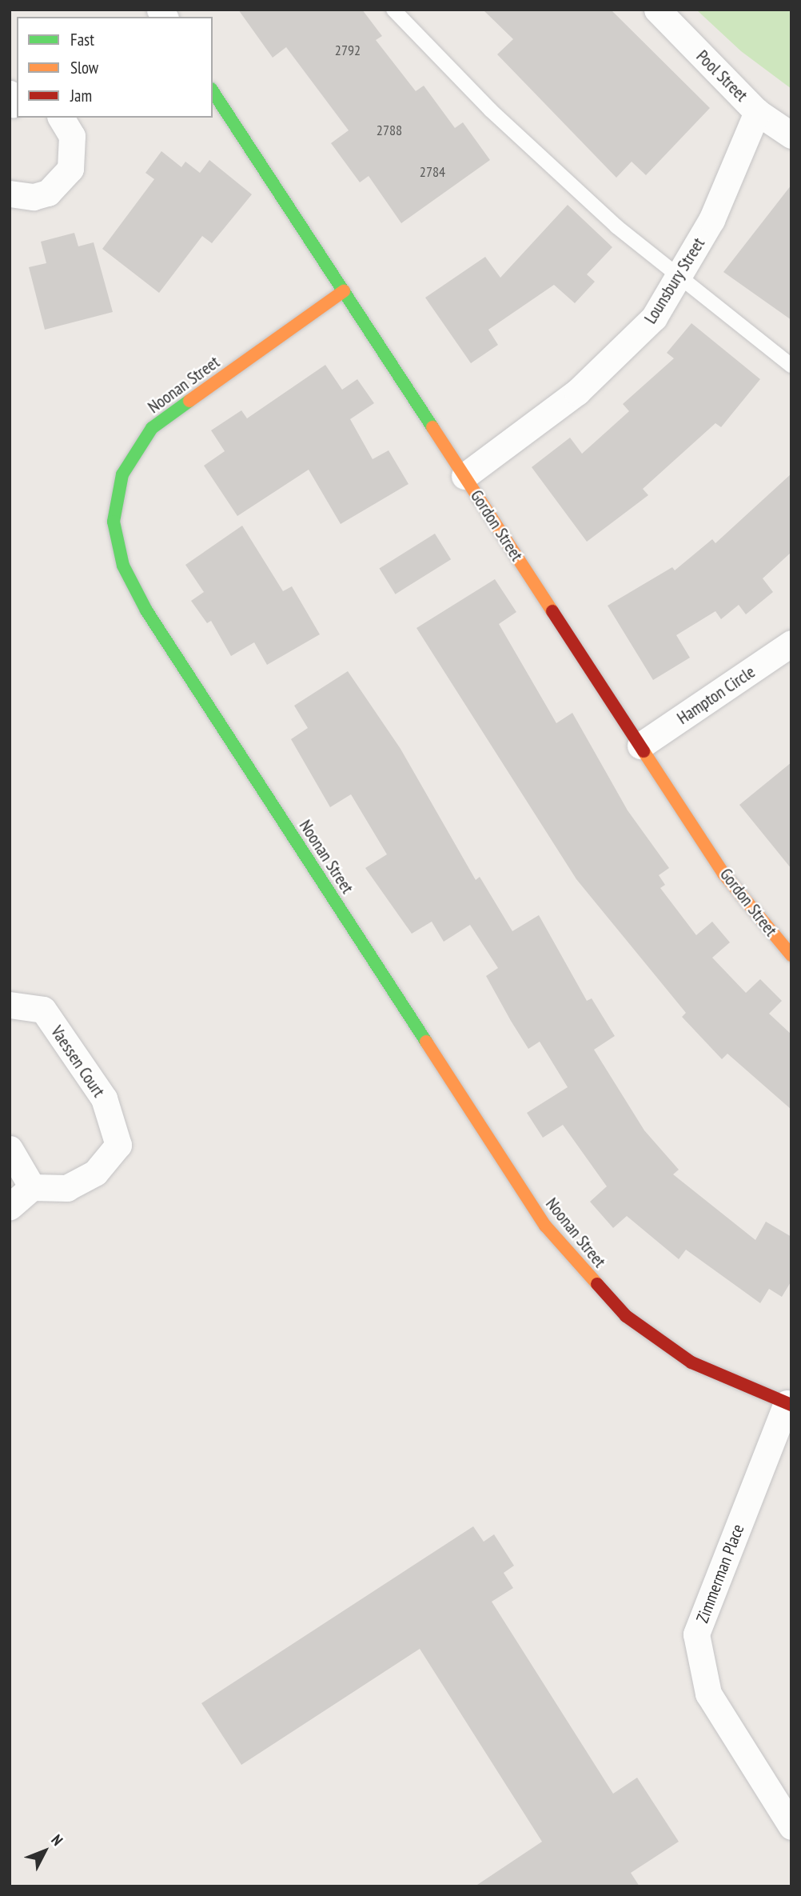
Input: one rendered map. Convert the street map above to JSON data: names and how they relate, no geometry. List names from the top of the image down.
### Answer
{
  "streets": {
    "street": [
      "Pool Street",
      "Lounsbury Street",
      "Noonan Street",
      "Gordon Street",
      "Hampton Circle",
      "Vaessen Court",
      "Zimmerman Place"
    ]
  },
  "crossings": [
    ["Pool Street", "Lounsbury Street"],
    ["Lounsbury Street", "Gordon Street"],
    ["Noonan Street", "Gordon Street"],
    ["Noonan Street", "Zimmerman Place"],
    ["Gordon Street", "Hampton Circle"]
  ],
  "house_numbers": ["2792", "2788", "2784"],
  "legend": ["Fast", "Slow", "Jam"],
  "north": "top right"
}
